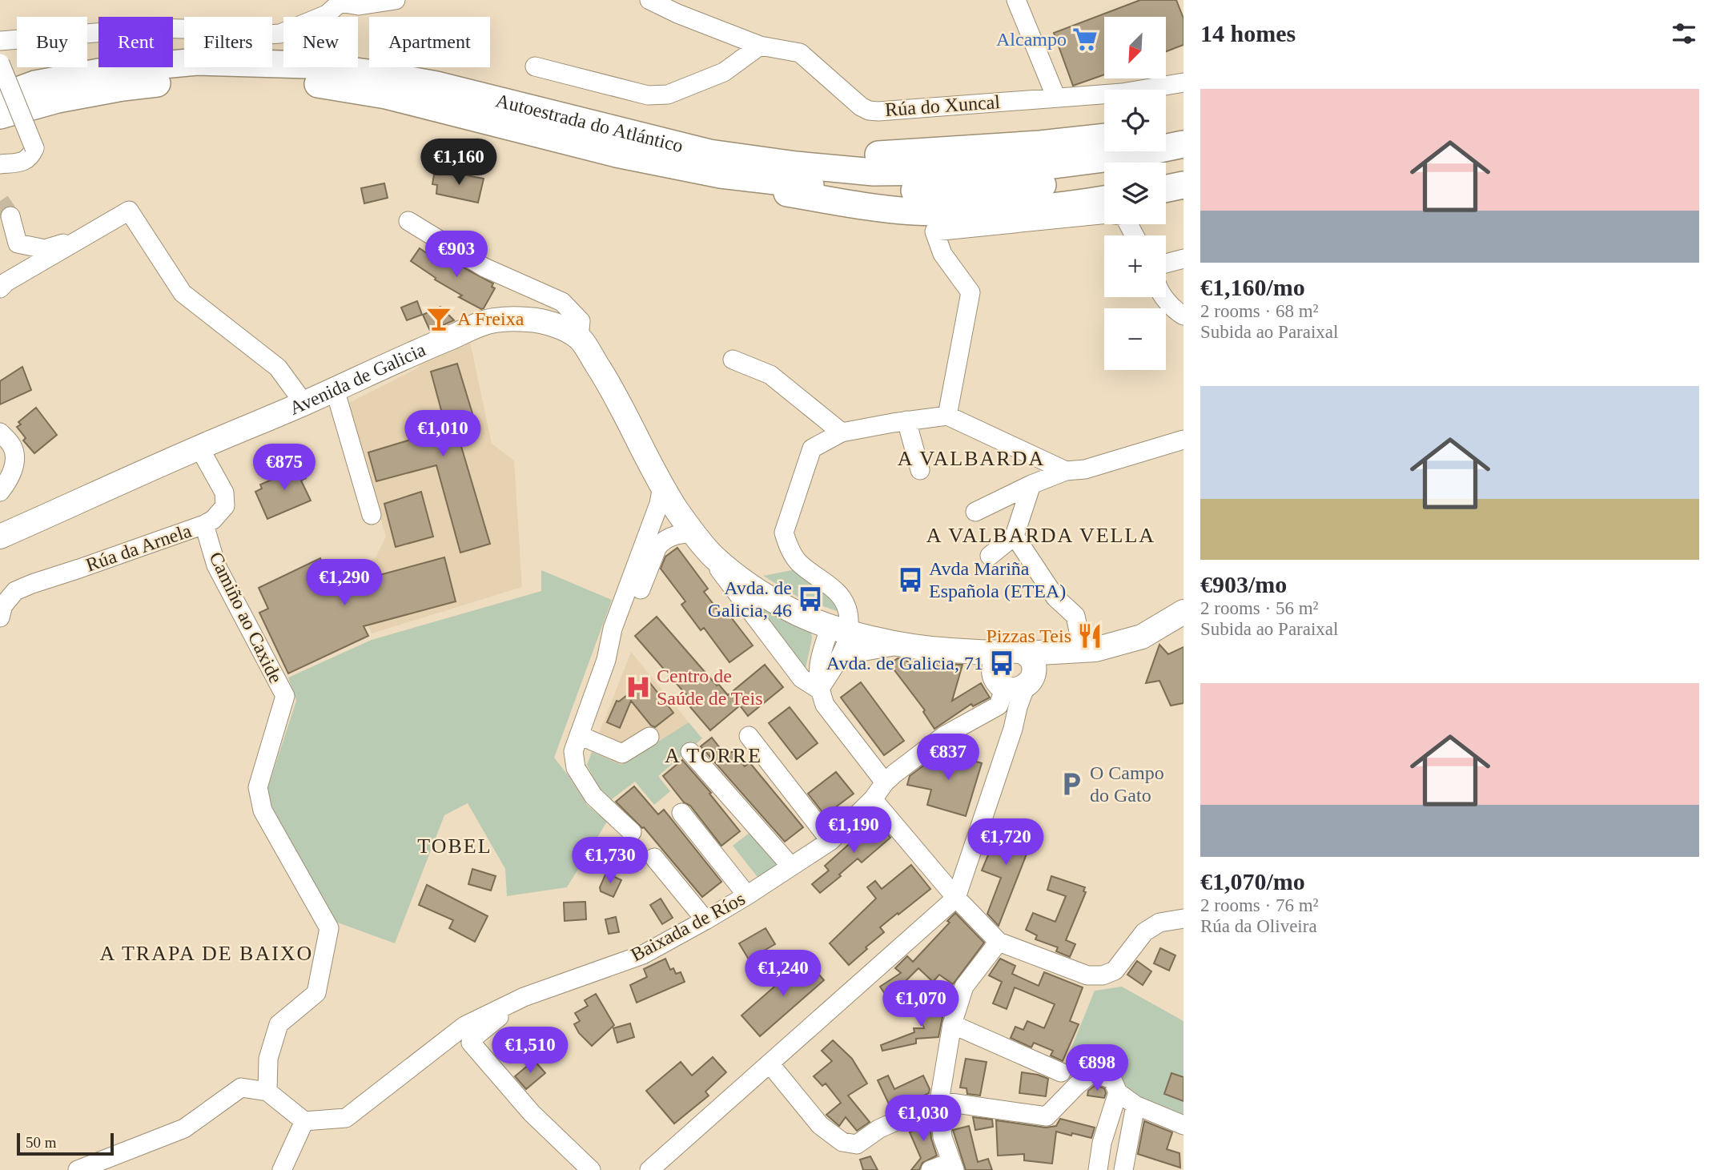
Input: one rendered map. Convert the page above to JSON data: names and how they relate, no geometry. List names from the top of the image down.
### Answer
{
  "streets": {
    "highway": ["Autoestrada do Atlántico"],
    "main road": ["Avenida de Galicia"],
    "street": [
      "Rúa do Xuncal",
      "Rúa da Arnela",
      "Camiño ao Caxide",
      "Baixada de Ríos"
    ]
  },
  "crossings": [
    ["Avenida de Galicia", "Rúa da Arnela"],
    ["Rúa da Arnela", "Camiño ao Caxide"]
  ],
  "districts": [
    "A VALBARDA",
    "A VALBARDA VELLA",
    "A TORRE",
    "TOBEL",
    "A TRAPA DE BAIXO"
  ],
  "places": {
    "supermarket": ["Alcampo"],
    "bar": ["A Freixa"],
    "bus stop": ["Avda Mariña Española (ETEA)", "Avda. de Galicia, 46", "Avda. de Galicia, 71"],
    "restaurant": ["Pizzas Teis"],
    "hospital": ["Centro de Saúde de Teis"],
    "parking": ["O Campo do Gato"]
  },
  "scale_bar": "50 m",
  "north": "bottom left",
  "page": {
    "heading": "14 homes",
    "map_buttons": ["+", "−"],
    "chip": [
      "Buy",
      "Rent",
      "Filters",
      "New",
      "Apartment"
    ],
    "list": [
      {
        "name": "€1,160/mo",
        "note": "2 rooms · 68 m² · Subida ao Paraixal"
      },
      {
        "name": "€903/mo",
        "note": "2 rooms · 56 m² · Subida ao Paraixal"
      },
      {
        "name": "€1,070/mo",
        "note": "2 rooms · 76 m² · Rúa da Oliveira"
      }
    ],
    "price": [
      "€1,160",
      "€903",
      "€1,010",
      "€875",
      "€1,290",
      "€837",
      "€1,190",
      "€1,720",
      "€1,730",
      "€1,240",
      "€1,070",
      "€1,510",
      "€898",
      "€1,030"
    ],
    "scale": "50 m"
  }
}
